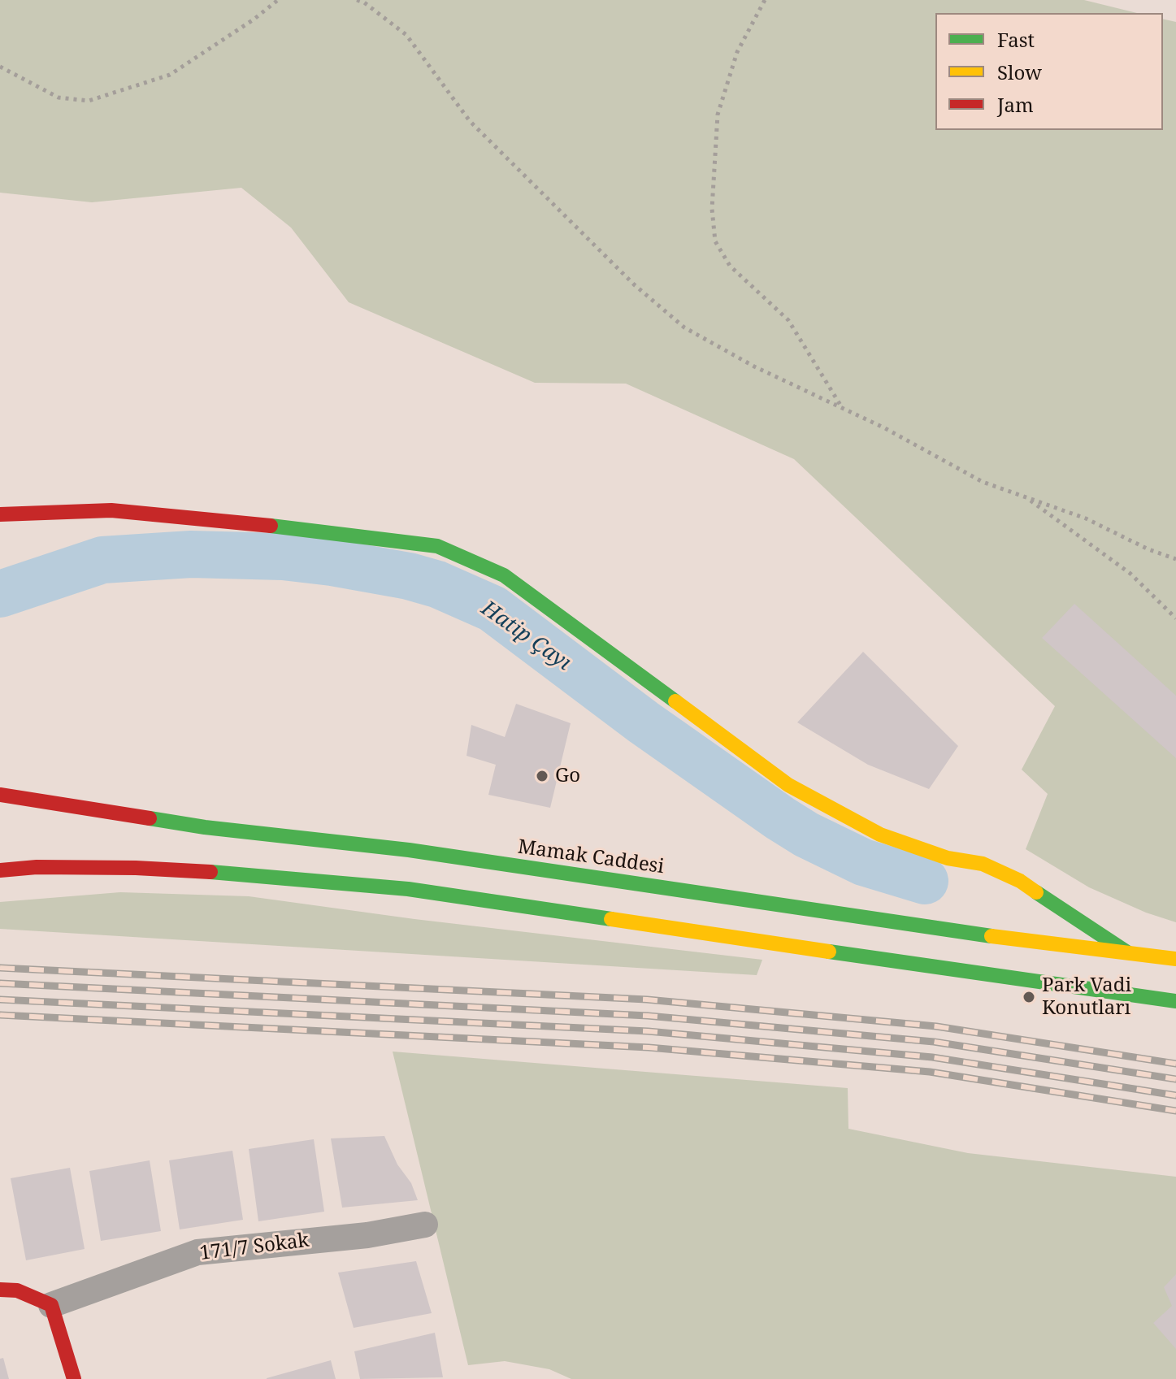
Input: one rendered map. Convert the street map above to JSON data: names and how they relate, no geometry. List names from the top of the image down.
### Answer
{
  "streets": {
    "main road": ["Mamak Caddesi"],
    "street": ["171/7 Sokak"]
  },
  "water": ["Hatip Çayı"],
  "places": ["Go", "Park Vadi Konutları"],
  "legend": ["Fast", "Slow", "Jam"]
}
